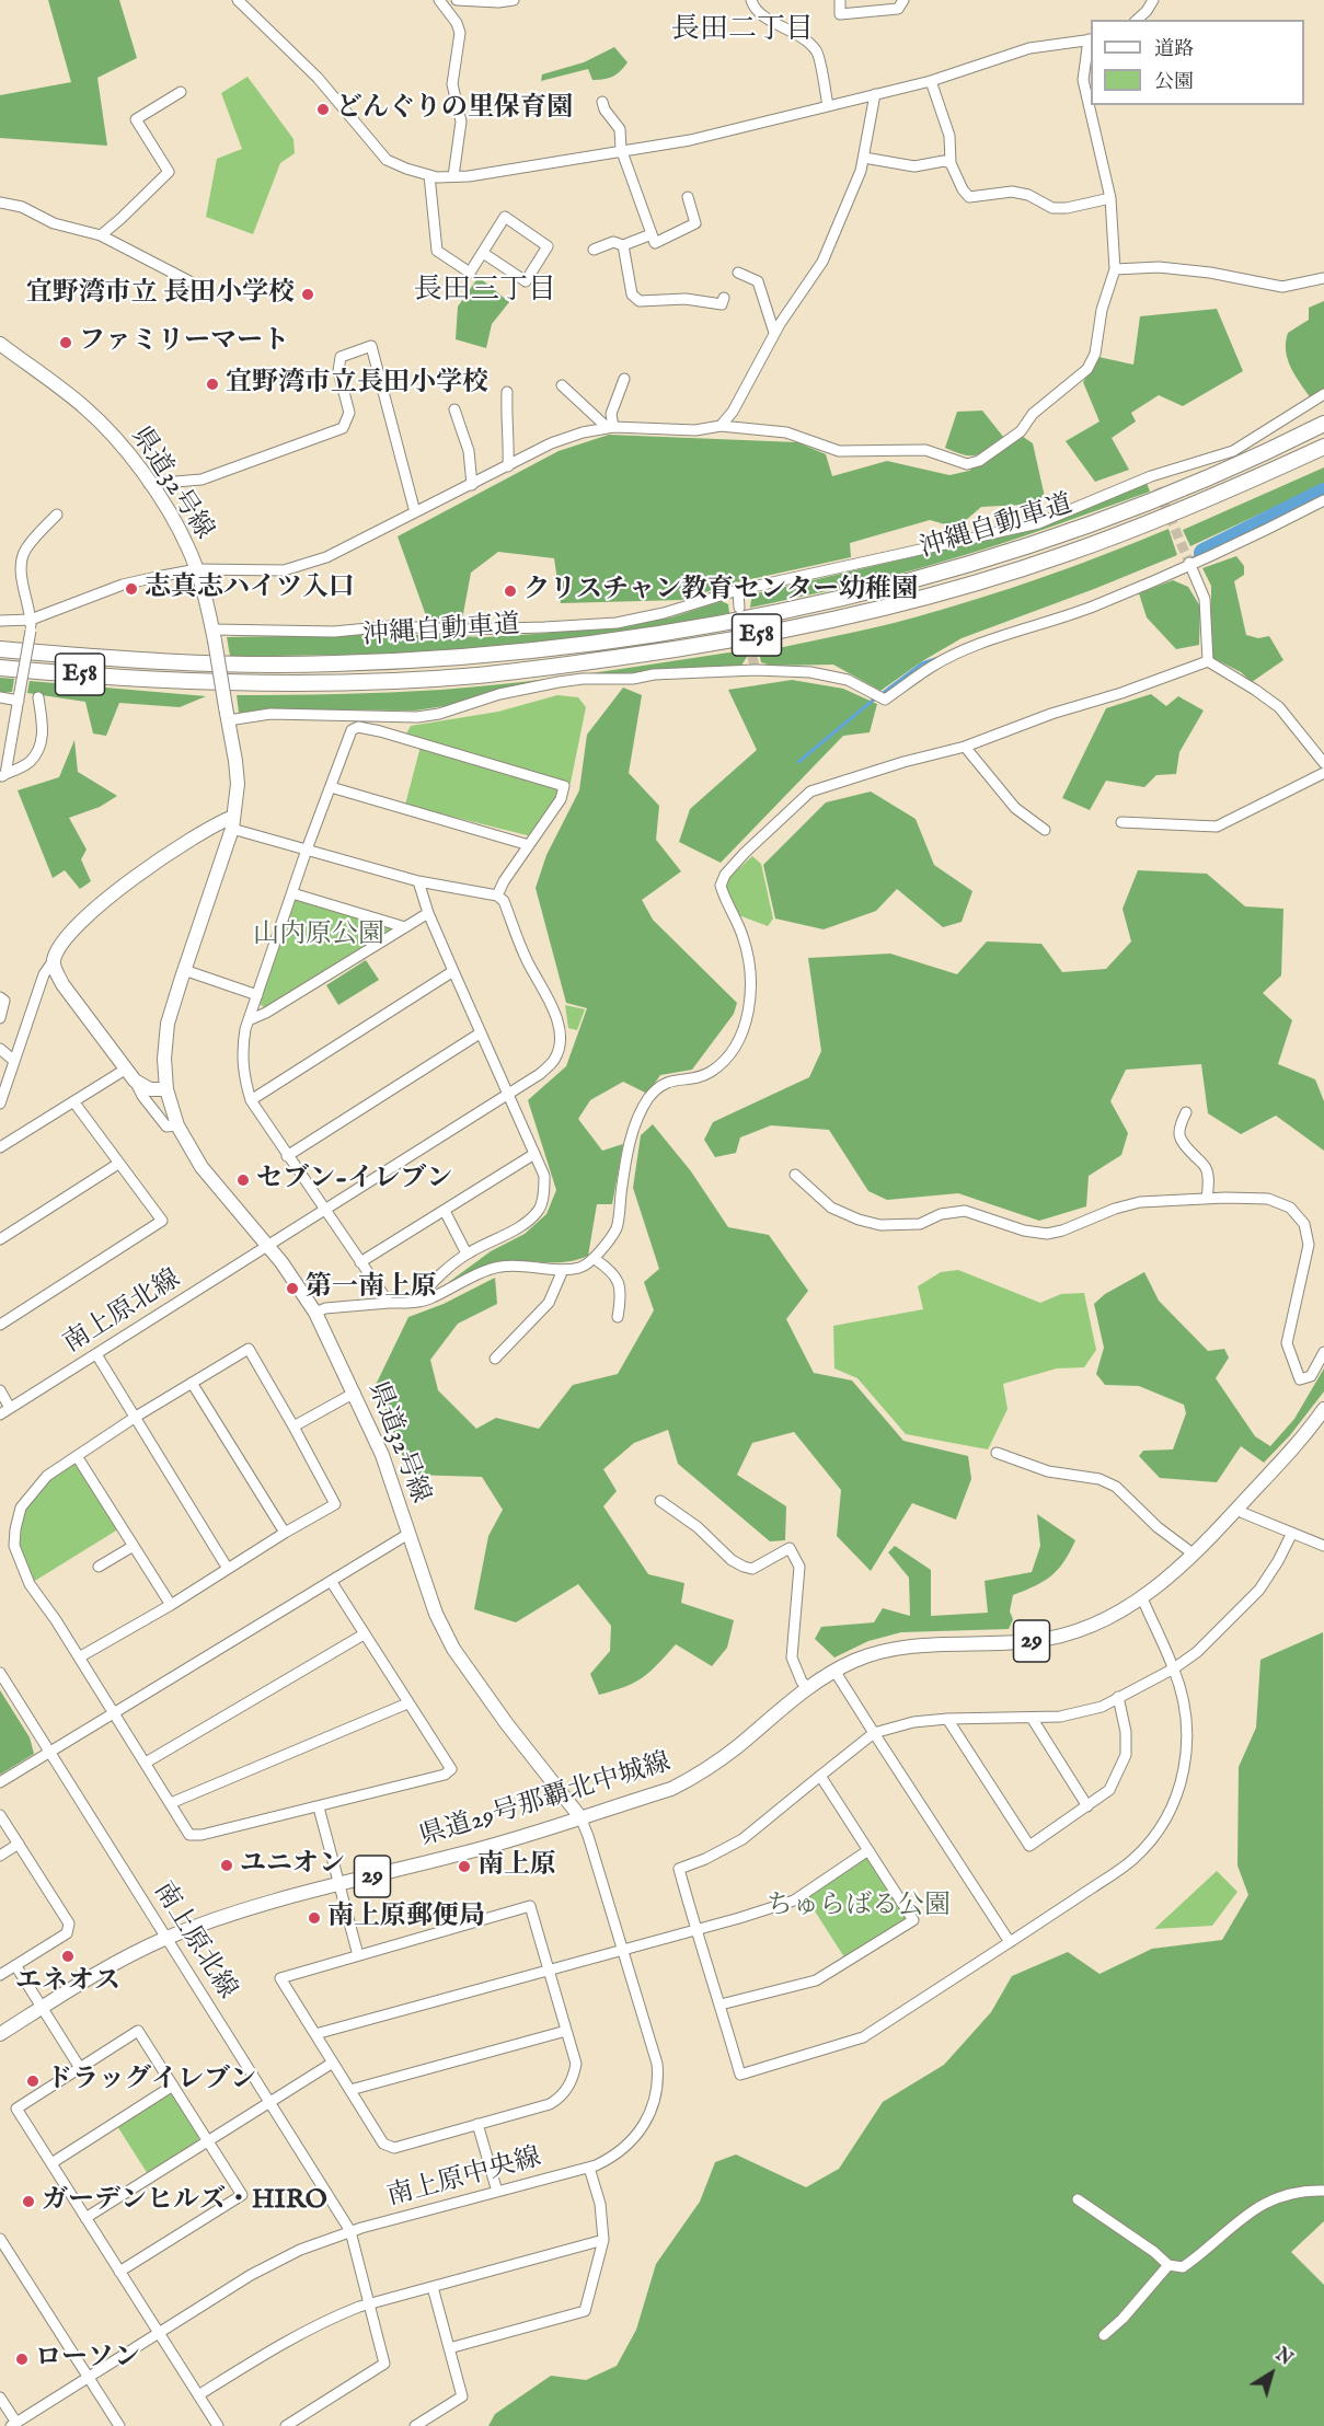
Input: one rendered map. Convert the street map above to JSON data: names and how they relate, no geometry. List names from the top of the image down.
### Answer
{
  "streets": {
    "highway": ["沖縄自動車道", "E58"],
    "main road": ["県道32号線", "29", "県道29号那覇北中城線"],
    "street": ["南上原北線", "南上原中央線"]
  },
  "crossings": [
    ["県道32号線", "南上原北線"],
    ["県道32号線", "県道29号那覇北中城線"],
    ["県道32号線", "南上原中央線"],
    ["南上原北線", "県道29号那覇北中城線"],
    ["南上原北線", "南上原中央線"],
    ["県道29号那覇北中城線", "南上原中央線"]
  ],
  "districts": ["長田二丁目", "長田三丁目"],
  "parks": ["山内原公園", "ちゅらばる公園"],
  "places": [
    "どんぐりの里保育園",
    "宜野湾市立 長田小学校",
    "ファミリーマート",
    "宜野湾市立長田小学校",
    "志真志ハイツ入口",
    "クリスチャン教育センター幼稚園",
    "セブン-イレブン",
    "第一南上原",
    "ユニオン",
    "南上原",
    "南上原郵便局",
    "エネオス",
    "ドラッグイレブン",
    "ガーデンヒルズ・HIRO",
    "ローソン"
  ],
  "legend": ["道路", "公園"],
  "north": "top right"
}
